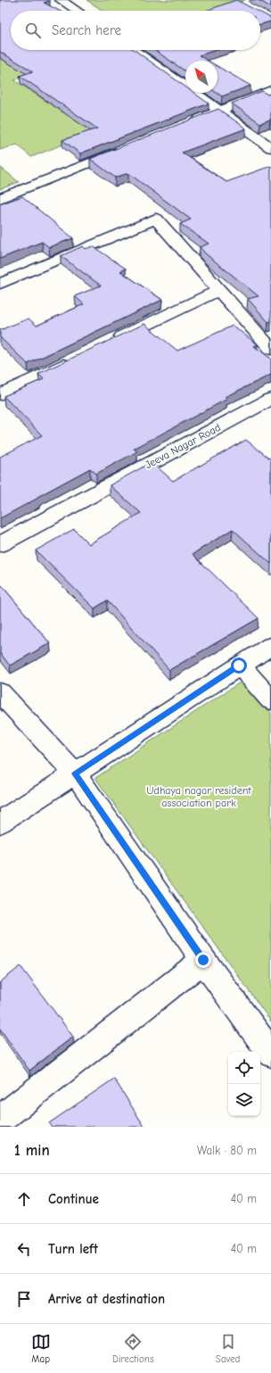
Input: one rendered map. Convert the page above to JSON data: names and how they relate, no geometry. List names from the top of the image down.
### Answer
{
  "streets": {
    "street": ["Jeeva Nagar Road"]
  },
  "parks": ["Udhaya nagar resident association park"],
  "north": "top left",
  "page": {
    "search": "Search here",
    "heading": ["1 min", "Walk · 80 m"],
    "list": [
      ["Continue", "40 m"],
      ["Turn left", "40 m"],
      "Arrive at destination"
    ],
    "nav": ["Map", "Directions", "Saved"]
  }
}
